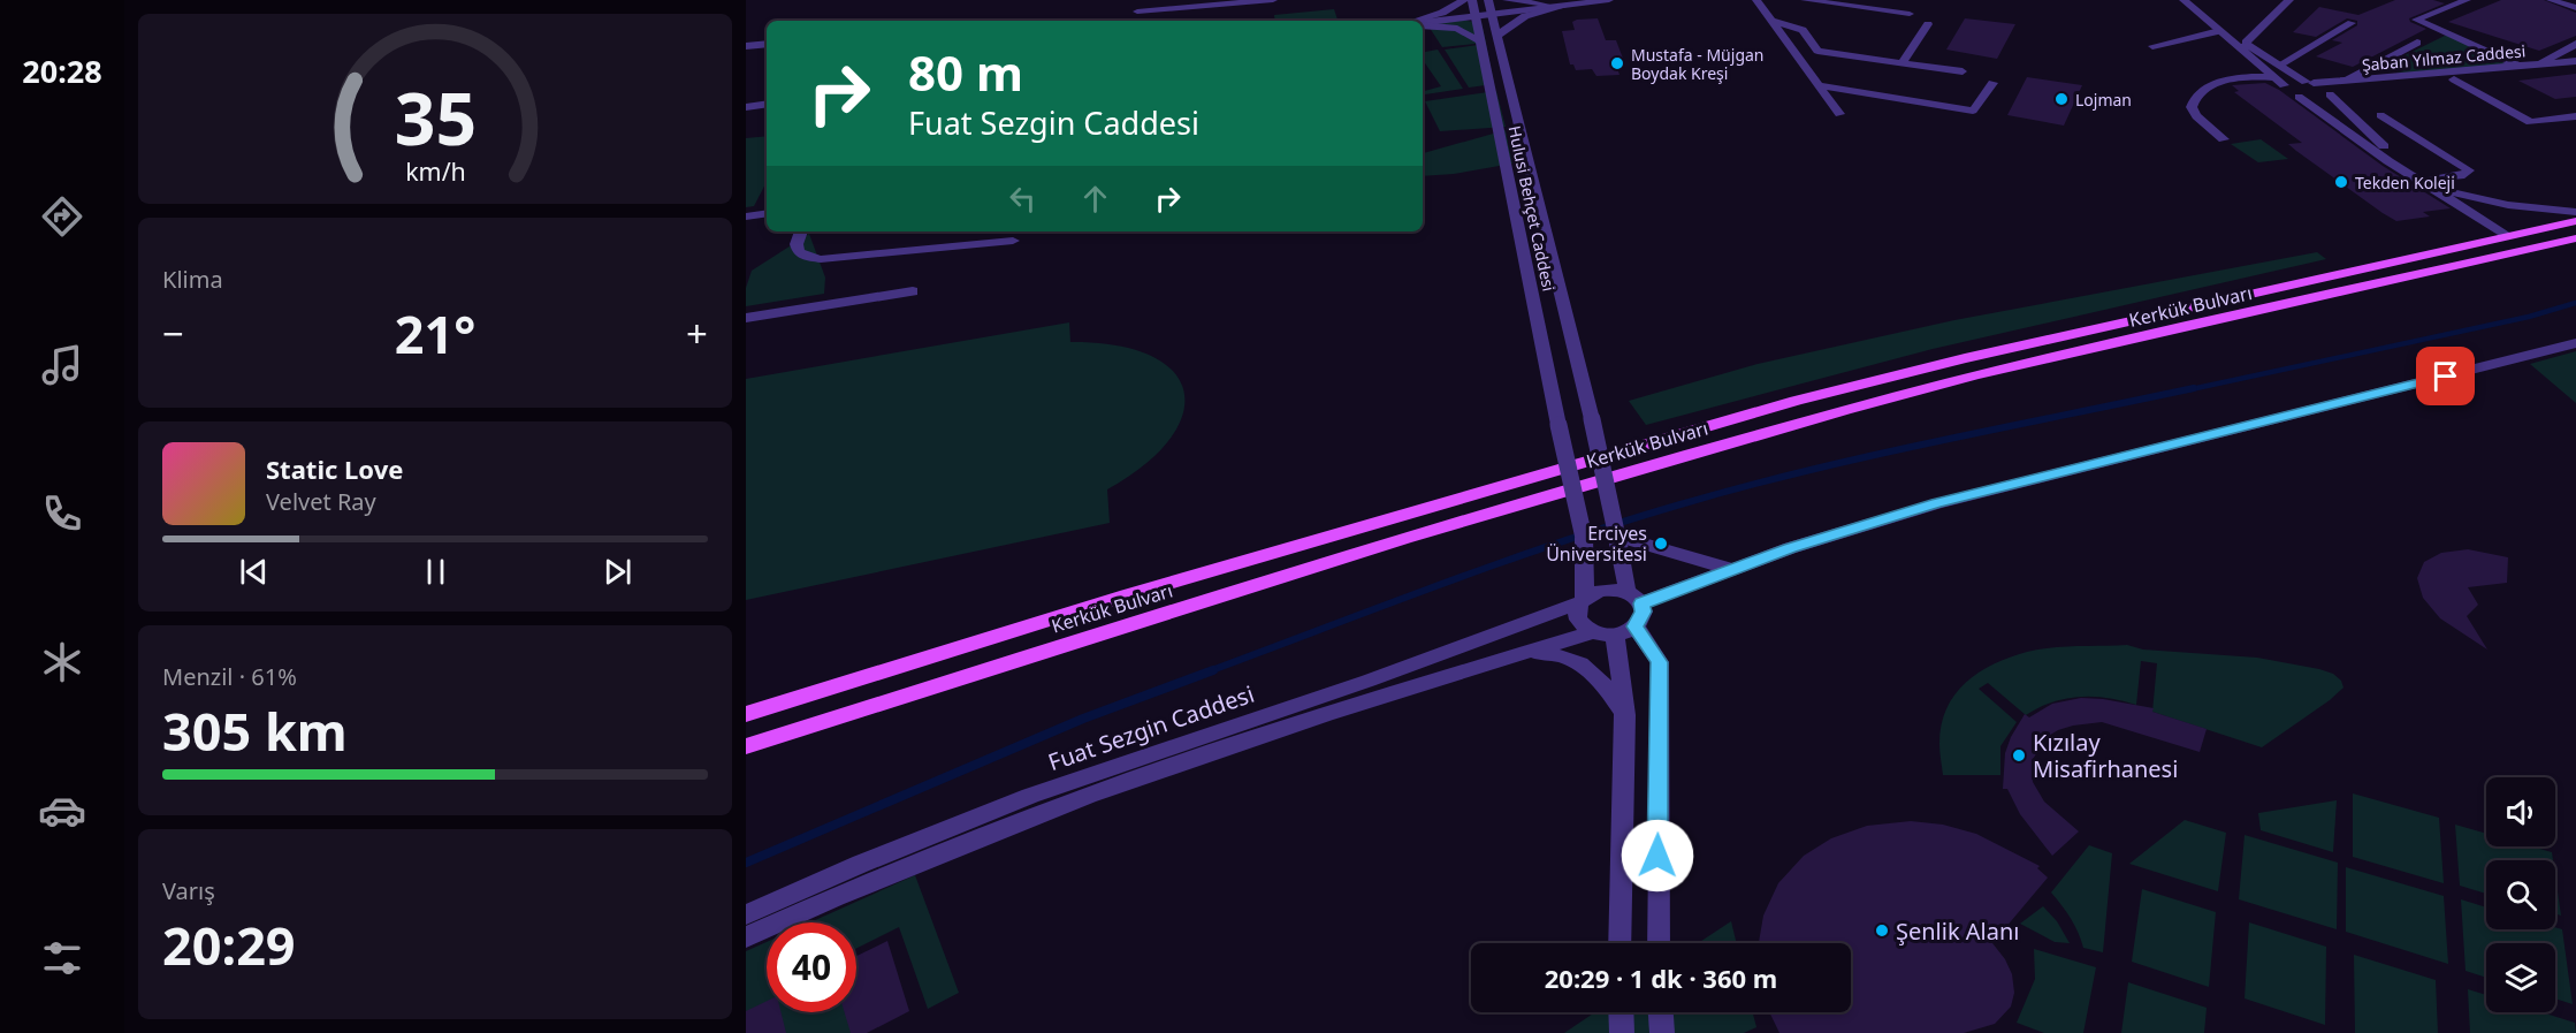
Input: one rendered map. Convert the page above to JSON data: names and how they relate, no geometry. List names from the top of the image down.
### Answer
{
  "streets": {
    "main road": ["Kerkük Bulvarı"],
    "street": ["Şaban Yılmaz Caddesi", "Hulusi Behçet Caddesi", "Fuat Sezgin Caddesi"]
  },
  "crossings": [
    ["Hulusi Behçet Caddesi", "Fuat Sezgin Caddesi"]
  ],
  "places": [
    "Mustafa - Müjgan Boydak Kreşi",
    "Lojman",
    "Tekden Koleji",
    "Erciyes Üniversitesi",
    "Kızılay Misafirhanesi",
    "Şenlik Alanı"
  ],
  "page": {
    "tabs": "20:28",
    "turn": ["80 m", "Fuat Sezgin Caddesi"],
    "tile": [
      "Klima",
      ["Menzil · 61%", "305 km"],
      ["Varış", "20:29"]
    ],
    "heat": ["−", "21°", "+"],
    "song": ["Static Love", "Velvet Ray"],
    "limit": "40",
    "trip": "20:29 · 1 dk · 360 m",
    "gauge": ["35", "km/h"]
  }
}
